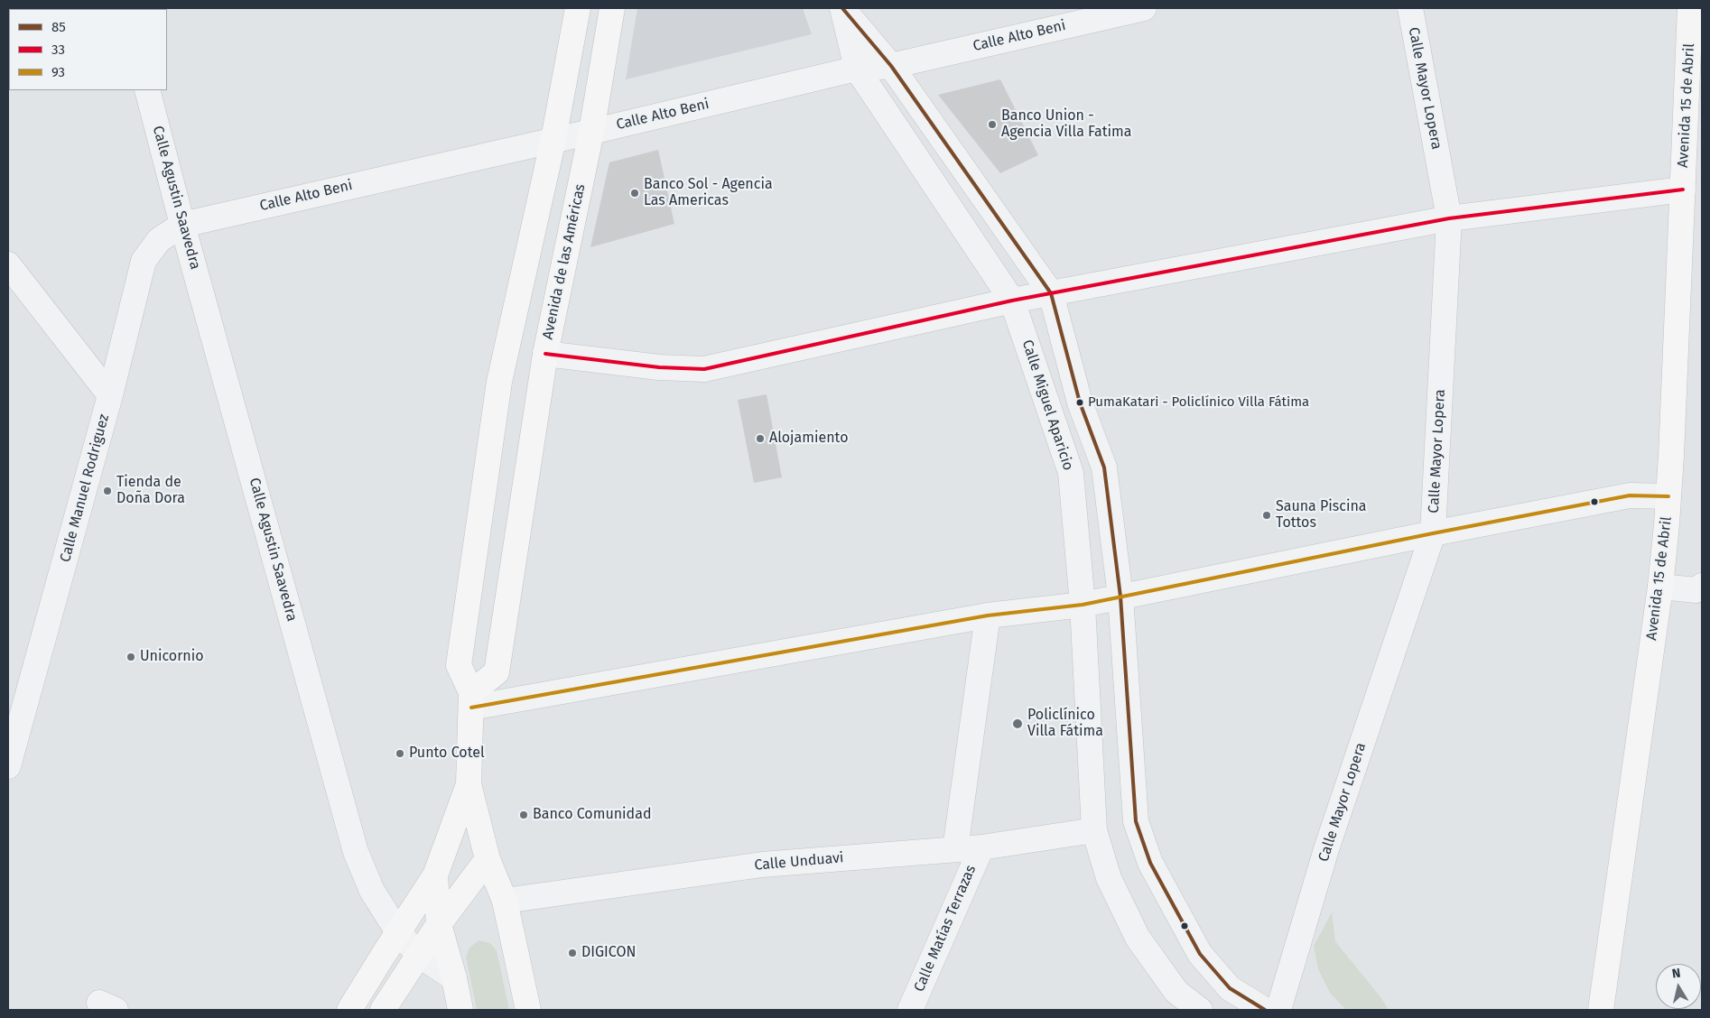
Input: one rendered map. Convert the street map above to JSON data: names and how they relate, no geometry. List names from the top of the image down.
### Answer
{
  "streets": {
    "main road": ["Avenida 15 de Abril", "Avenida de las Américas"],
    "street": [
      "Calle Alto Beni",
      "Calle Mayor Lopera",
      "Calle Agustin Saavedra",
      "Calle Miguel Aparicio",
      "Calle Manuel Rodriguez",
      "Calle Unduavi",
      "Calle Matías Terrazas"
    ]
  },
  "crossings": [
    ["Calle Alto Beni", "Calle Agustin Saavedra"],
    ["Calle Alto Beni", "Avenida de las Américas"],
    ["Calle Alto Beni", "Calle Miguel Aparicio"],
    ["Calle Alto Beni", "Calle Manuel Rodriguez"],
    ["Calle Agustin Saavedra", "Calle Manuel Rodriguez"],
    ["Calle Miguel Aparicio", "Calle Unduavi"],
    ["Calle Unduavi", "Calle Matías Terrazas"]
  ],
  "places": [
    "Banco Union - Agencia Villa Fatima",
    "Banco Sol - Agencia Las Americas",
    "PumaKatari - Policlínico Villa Fátima",
    "Alojamiento",
    "Tienda de Doña Dora",
    "Sauna Piscina Tottos",
    "Unicornio",
    "Policlínico Villa Fátima",
    "Punto Cotel",
    "Banco Comunidad",
    "DIGICON"
  ],
  "lines": ["transit line 85", "transit line 33", "transit line 93"],
  "legend": ["85", "33", "93"],
  "north": "top"
}
